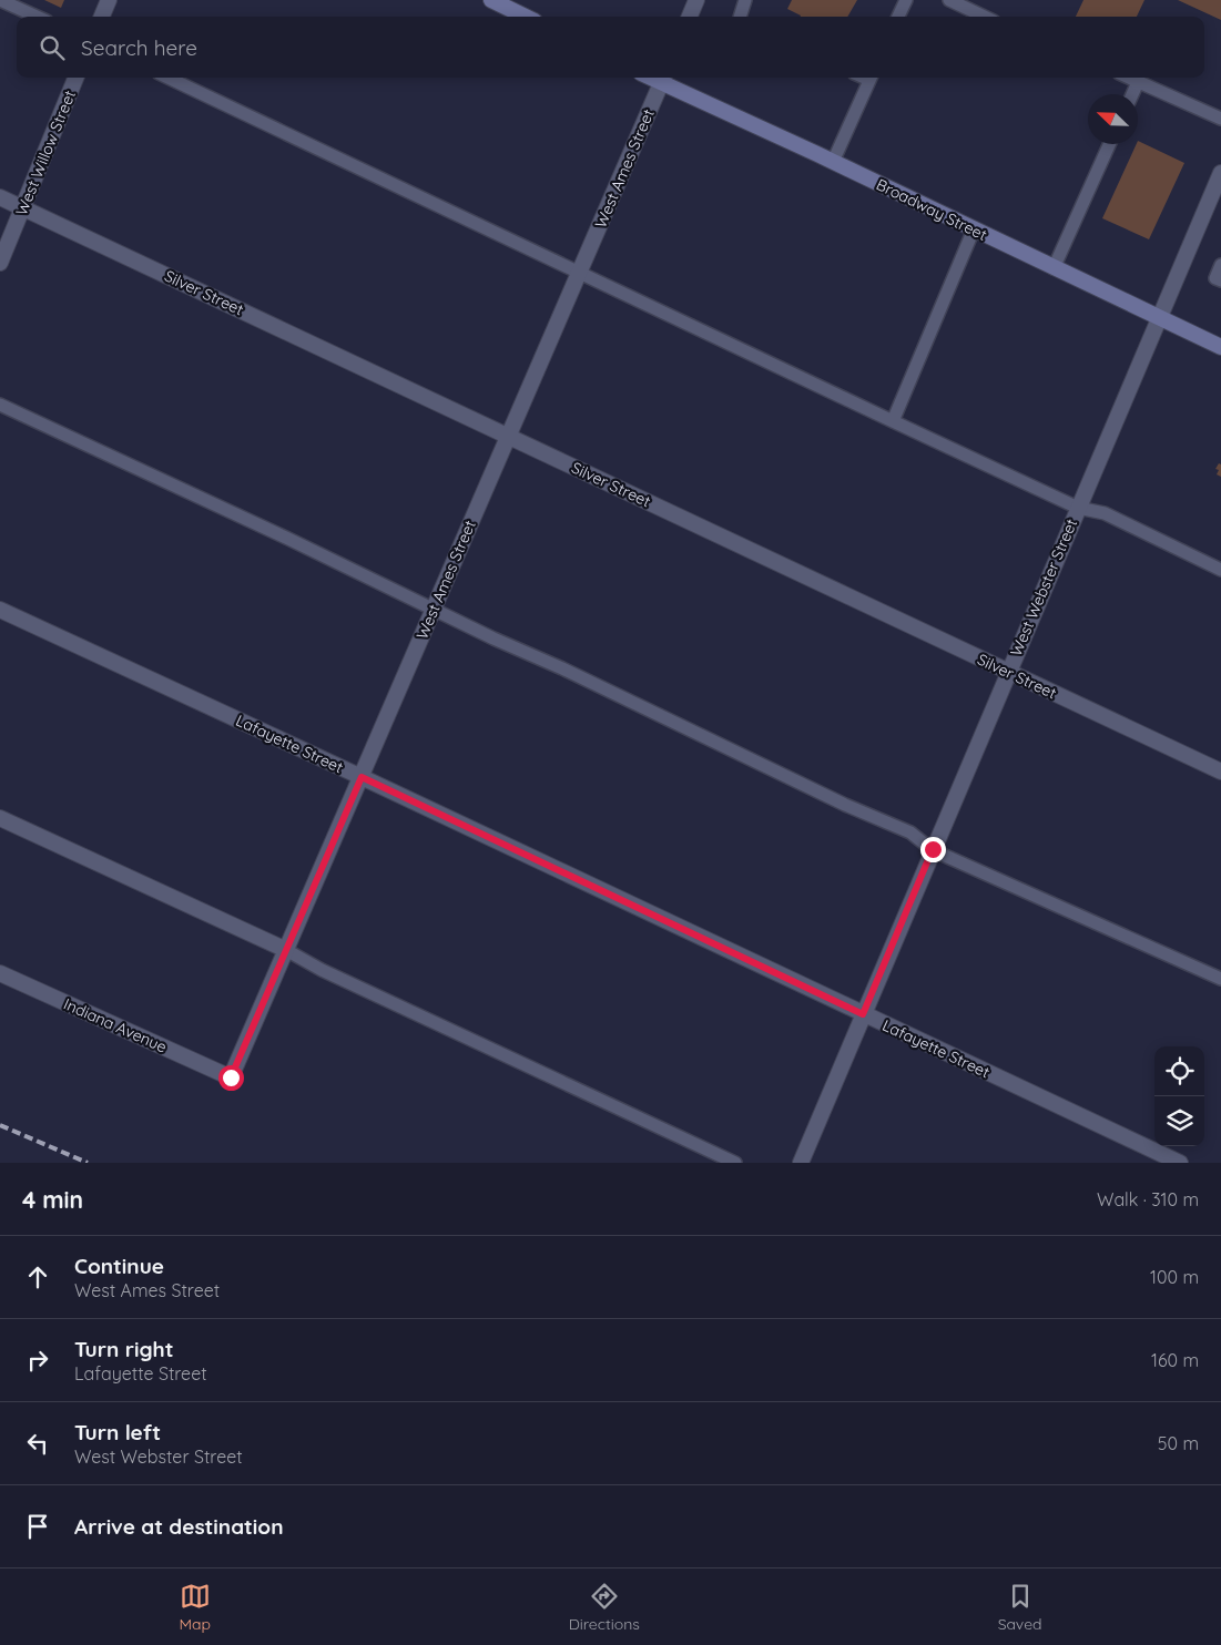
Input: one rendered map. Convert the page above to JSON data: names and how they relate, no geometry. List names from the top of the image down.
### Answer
{
  "streets": {
    "main road": ["Broadway Street"],
    "street": [
      "West Willow Street",
      "West Ames Street",
      "Silver Street",
      "West Webster Street",
      "Lafayette Street",
      "Indiana Avenue"
    ]
  },
  "crossings": [
    ["West Willow Street", "Silver Street"],
    ["West Ames Street", "Broadway Street"],
    ["West Ames Street", "Silver Street"],
    ["West Ames Street", "Lafayette Street"],
    ["West Ames Street", "Indiana Avenue"],
    ["Broadway Street", "West Webster Street"],
    ["Silver Street", "West Webster Street"],
    ["West Webster Street", "Lafayette Street"]
  ],
  "north": "top left",
  "page": {
    "search": "Search here",
    "heading": ["4 min", "Walk · 310 m"],
    "list": [
      ["Continue", "West Ames Street", "100 m"],
      ["Turn right", "Lafayette Street", "160 m"],
      ["Turn left", "West Webster Street", "50 m"],
      "Arrive at destination"
    ],
    "nav": ["Map", "Directions", "Saved"]
  }
}
